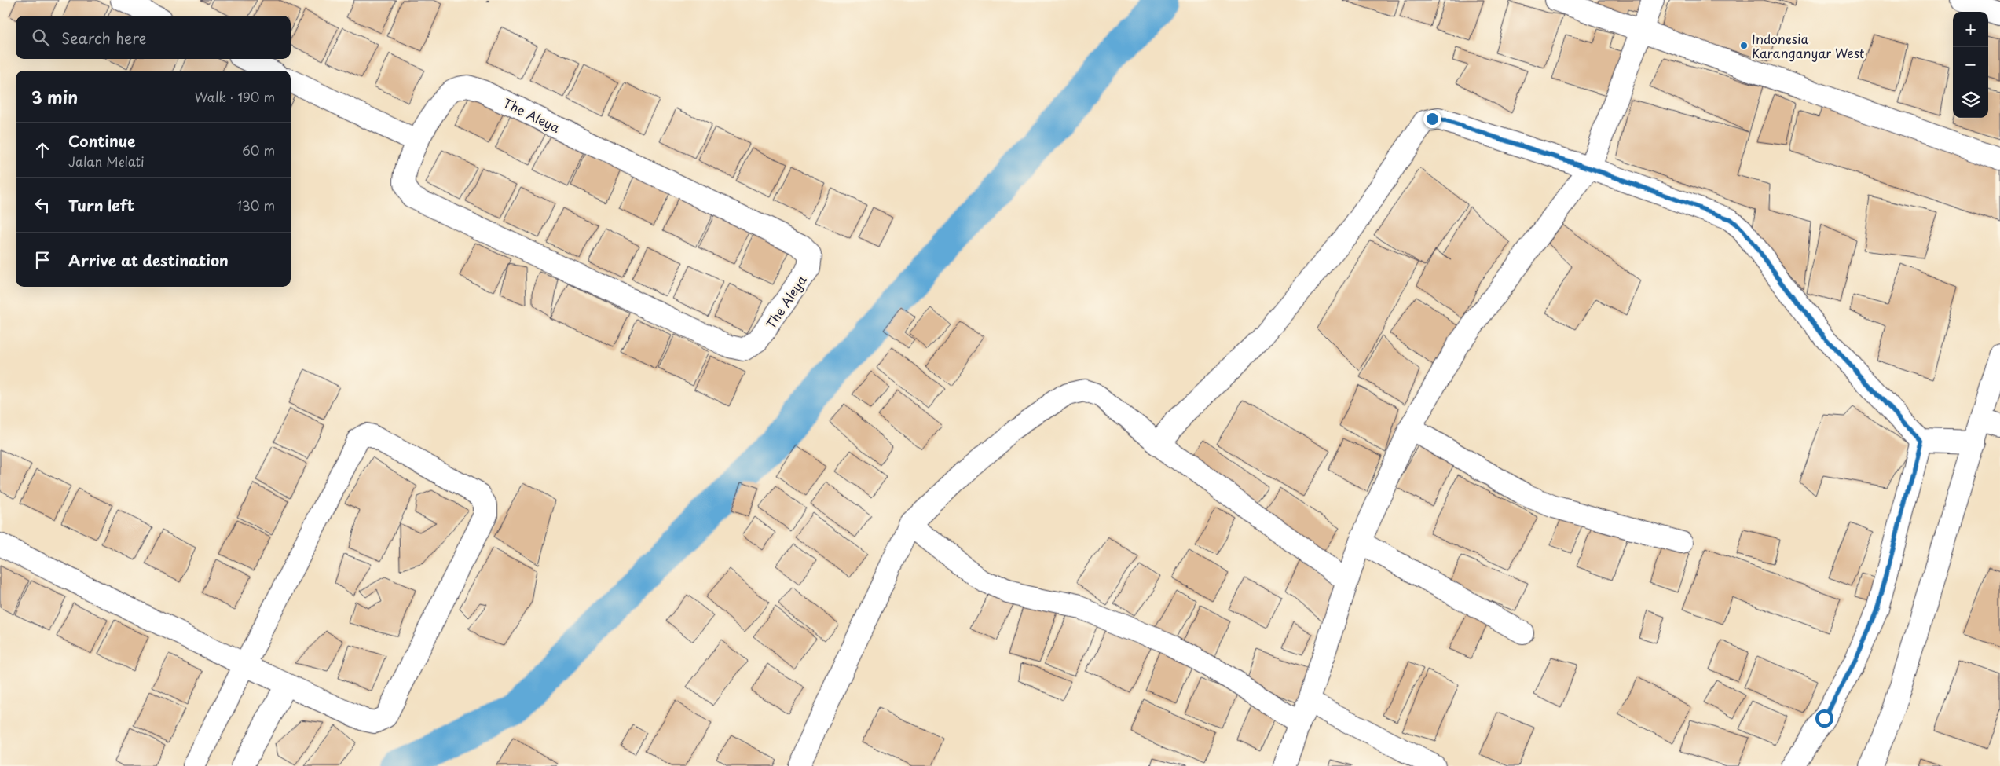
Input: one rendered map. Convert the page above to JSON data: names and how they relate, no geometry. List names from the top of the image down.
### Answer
{
  "streets": {
    "street": ["The Aleya"]
  },
  "places": ["Indonesia Karanganyar West"],
  "page": {
    "map_buttons": ["+", "−"],
    "search": "Search here",
    "heading": ["3 min", "Walk · 190 m"],
    "list": [
      ["Continue", "Jalan Melati", "60 m"],
      ["Turn left", "130 m"],
      "Arrive at destination"
    ]
  }
}
